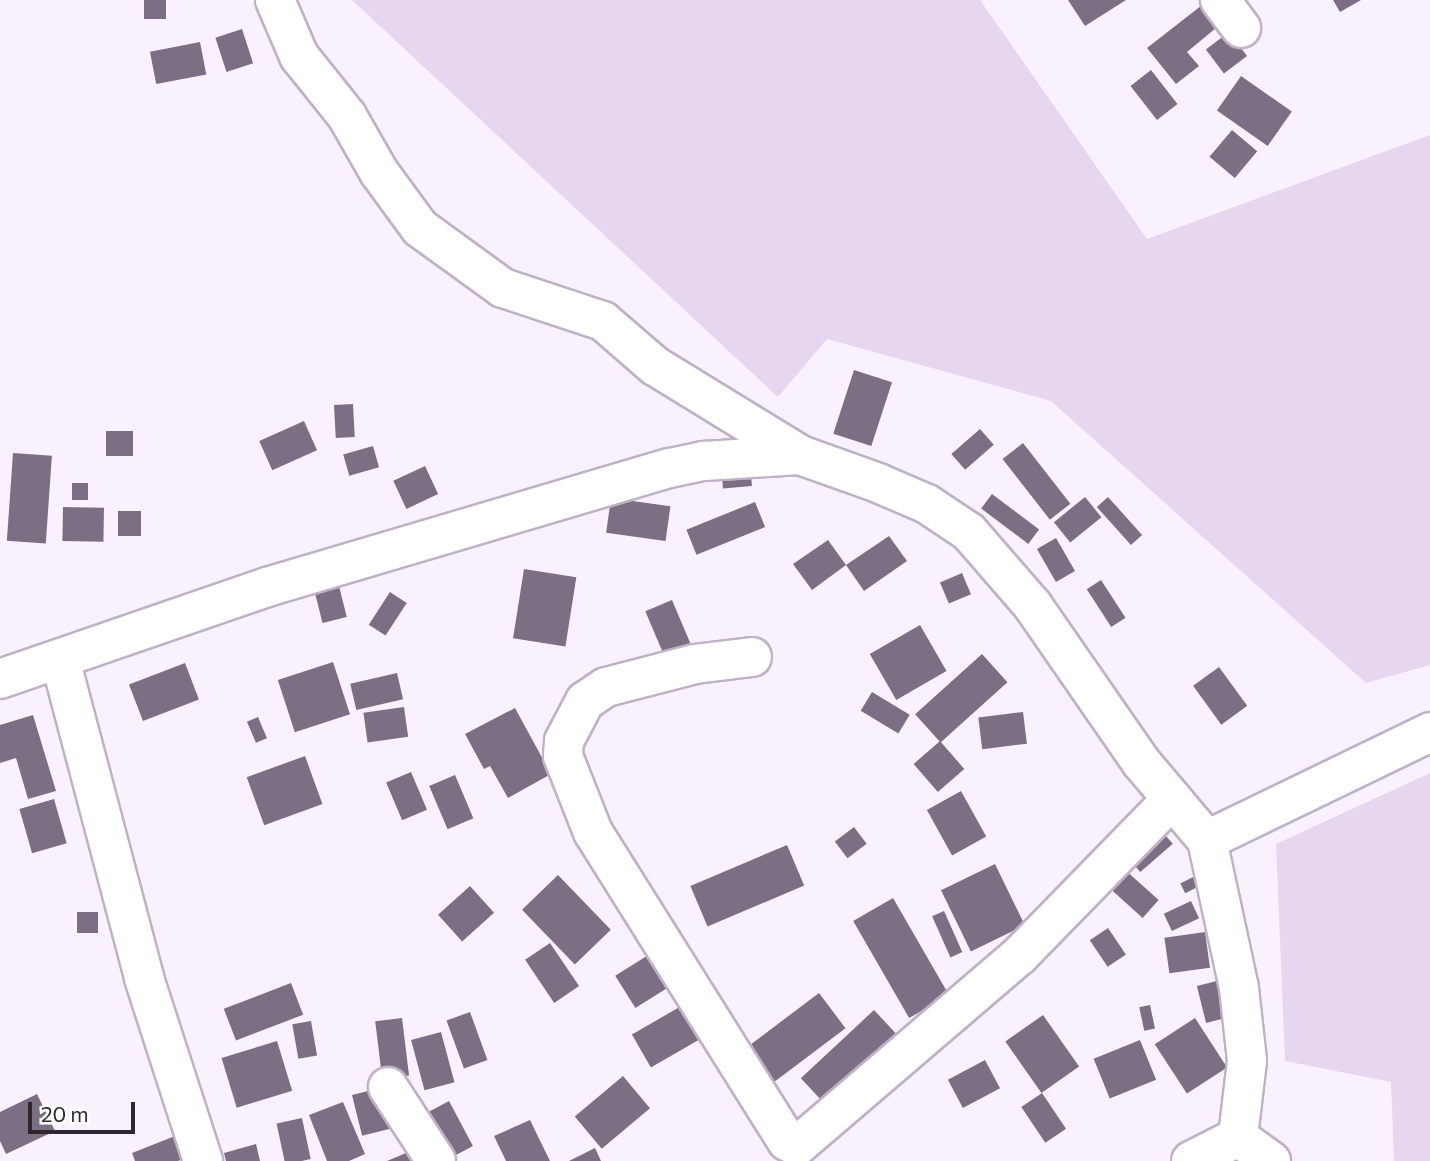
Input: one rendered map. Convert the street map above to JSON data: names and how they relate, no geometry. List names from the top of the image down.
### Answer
{
  "scale_bar": "20 m"
}
